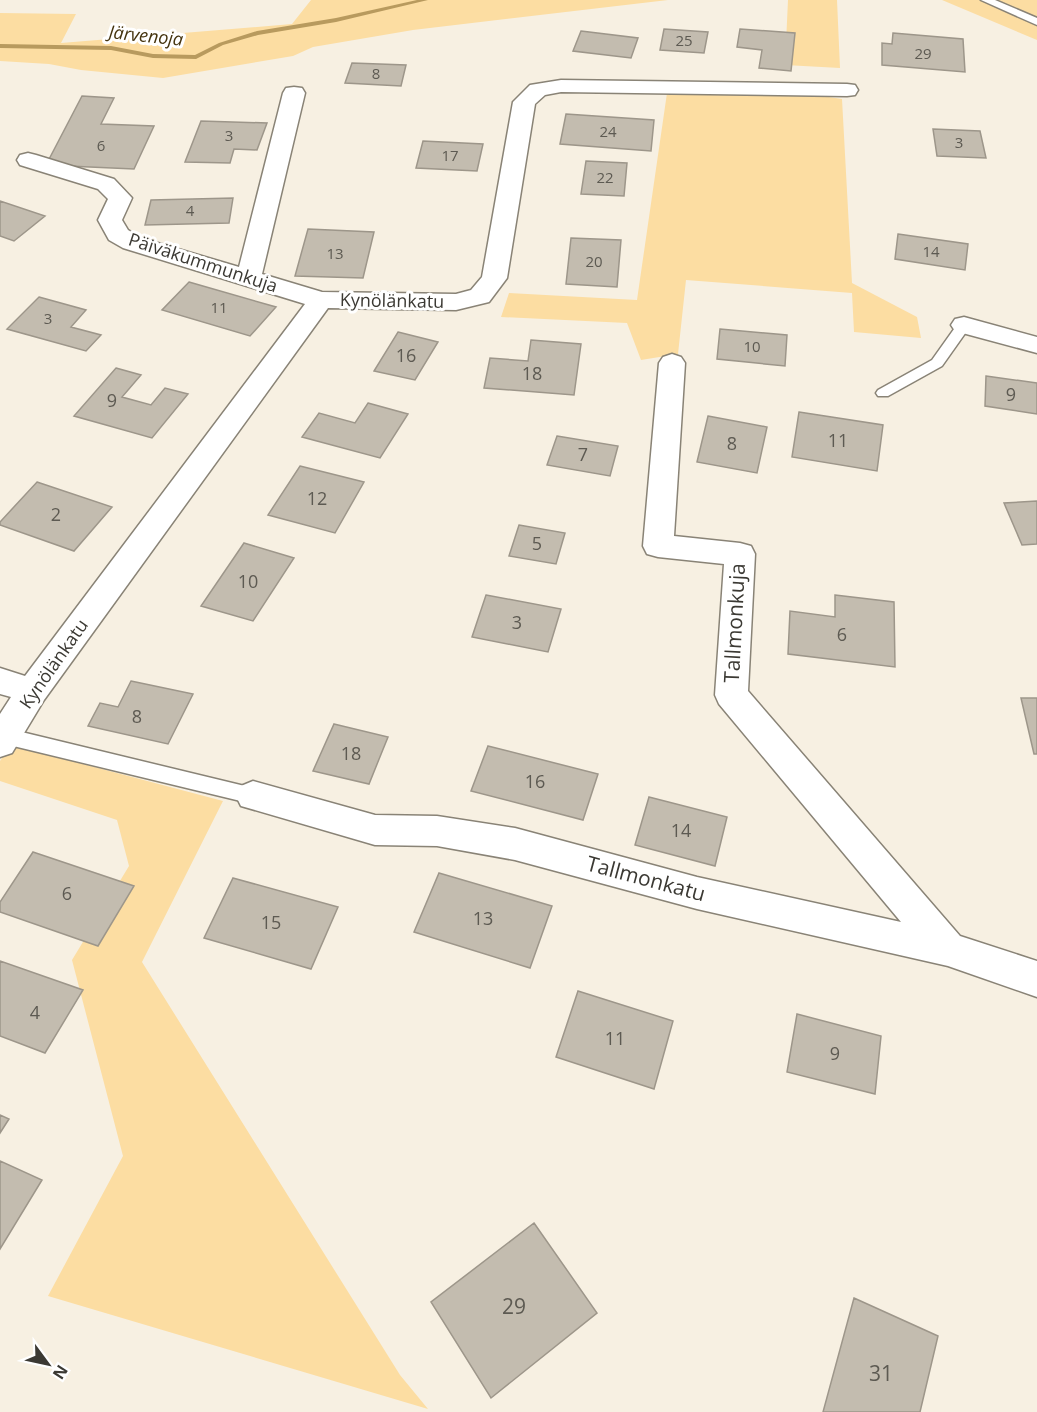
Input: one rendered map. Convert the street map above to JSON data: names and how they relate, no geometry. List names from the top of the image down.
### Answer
{
  "streets": {
    "street": [
      "Päiväkummunkuja",
      "Kynölänkatu",
      "Tallmonkuja",
      "Tallmonkatu"
    ]
  },
  "crossings": [
    ["Päiväkummunkuja", "Kynölänkatu"],
    ["Tallmonkuja", "Tallmonkatu"]
  ],
  "water": ["Järvenoja"],
  "house_numbers": [
    "25",
    "29",
    "8",
    "24",
    "3",
    "3",
    "6",
    "17",
    "22",
    "4",
    "14",
    "13",
    "20",
    "11",
    "3",
    "10",
    "16",
    "18",
    "9",
    "9",
    "11",
    "8",
    "7",
    "12",
    "2",
    "5",
    "10",
    "3",
    "6",
    "8",
    "18",
    "16",
    "14",
    "6",
    "13",
    "15",
    "4",
    "11",
    "9",
    "29",
    "31"
  ],
  "north": "bottom right"
}
